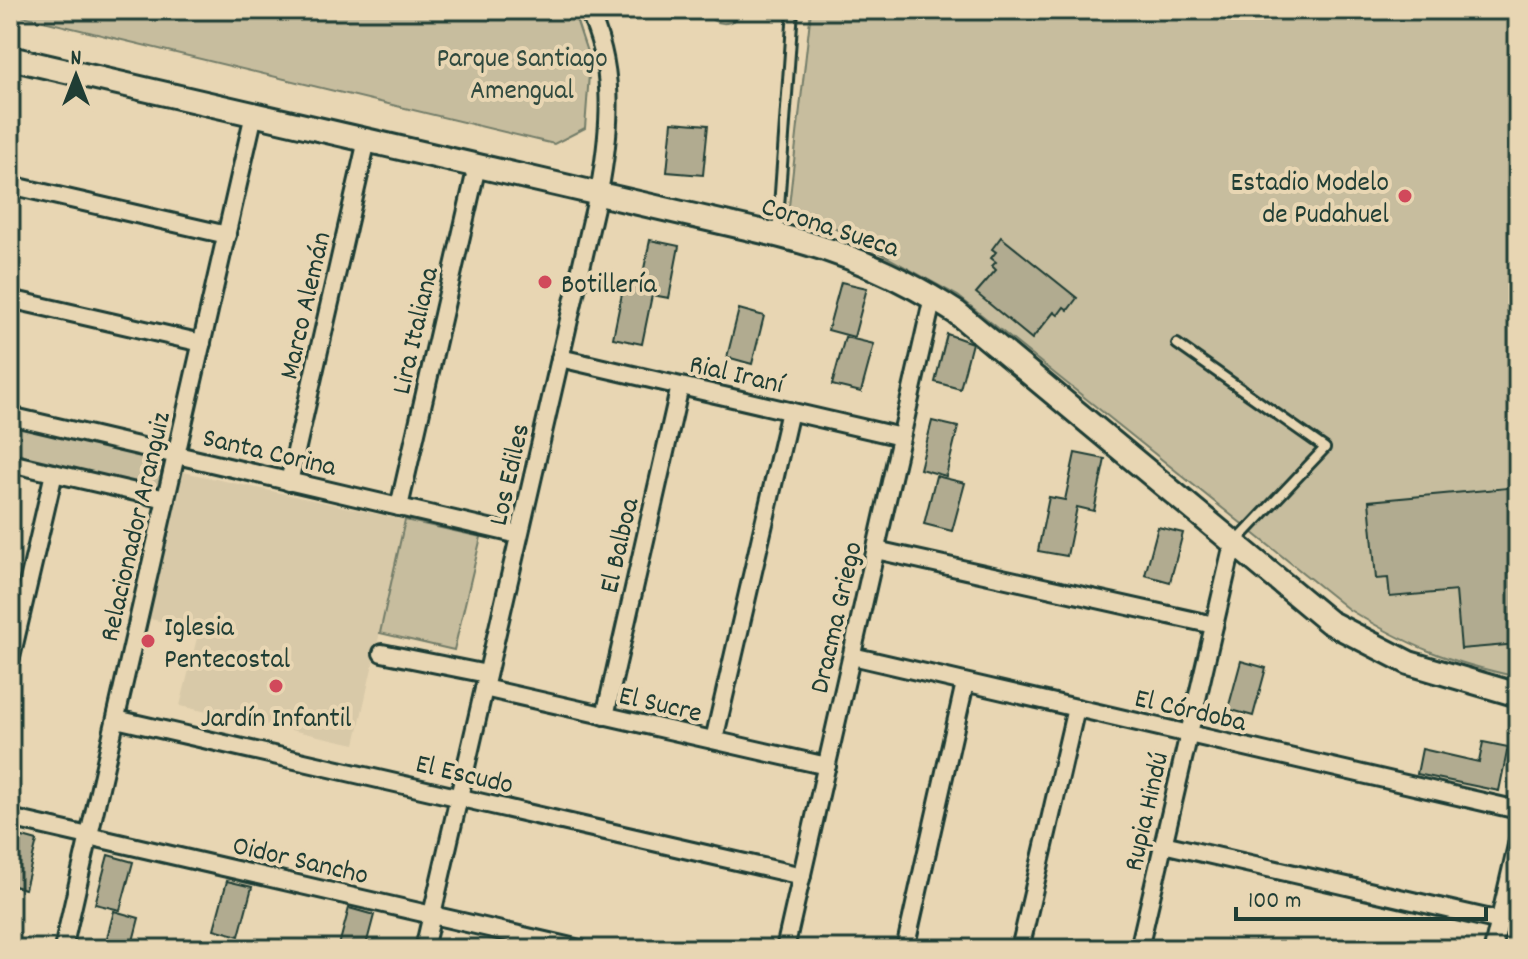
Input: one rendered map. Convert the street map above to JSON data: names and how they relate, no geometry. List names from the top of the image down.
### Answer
{
  "streets": {
    "street": [
      "Corona Sueca",
      "Marco Alemán",
      "Lira Italiana",
      "Rial Iraní",
      "Santa Corina",
      "Los Ediles",
      "Relacionador Aranguiz",
      "El Balboa",
      "Dracma Griego",
      "El Sucre",
      "El Córdoba",
      "El Escudo",
      "Rupia Hindú",
      "Oidor Sancho"
    ]
  },
  "crossings": [
    ["Corona Sueca", "Marco Alemán"],
    ["Corona Sueca", "Lira Italiana"],
    ["Corona Sueca", "Los Ediles"],
    ["Corona Sueca", "Relacionador Aranguiz"],
    ["Corona Sueca", "Dracma Griego"],
    ["Corona Sueca", "Rupia Hindú"],
    ["Marco Alemán", "Santa Corina"],
    ["Lira Italiana", "Santa Corina"],
    ["Rial Iraní", "Los Ediles"],
    ["Rial Iraní", "El Balboa"],
    ["Rial Iraní", "Dracma Griego"],
    ["Santa Corina", "Los Ediles"],
    ["Santa Corina", "Relacionador Aranguiz"],
    ["Los Ediles", "El Sucre"],
    ["Los Ediles", "El Escudo"],
    ["Los Ediles", "Oidor Sancho"],
    ["Relacionador Aranguiz", "El Escudo"],
    ["Relacionador Aranguiz", "Oidor Sancho"],
    ["El Balboa", "El Sucre"],
    ["Dracma Griego", "El Sucre"],
    ["Dracma Griego", "El Córdoba"],
    ["Dracma Griego", "El Escudo"],
    ["El Córdoba", "Rupia Hindú"]
  ],
  "parks": ["Parque Santiago Amengual"],
  "places": [
    "Estadio Modelo de Pudahuel",
    "Botillería",
    "Iglesia Pentecostal",
    "Jardín Infantil"
  ],
  "scale_bar": "100 m",
  "north": "top"
}
